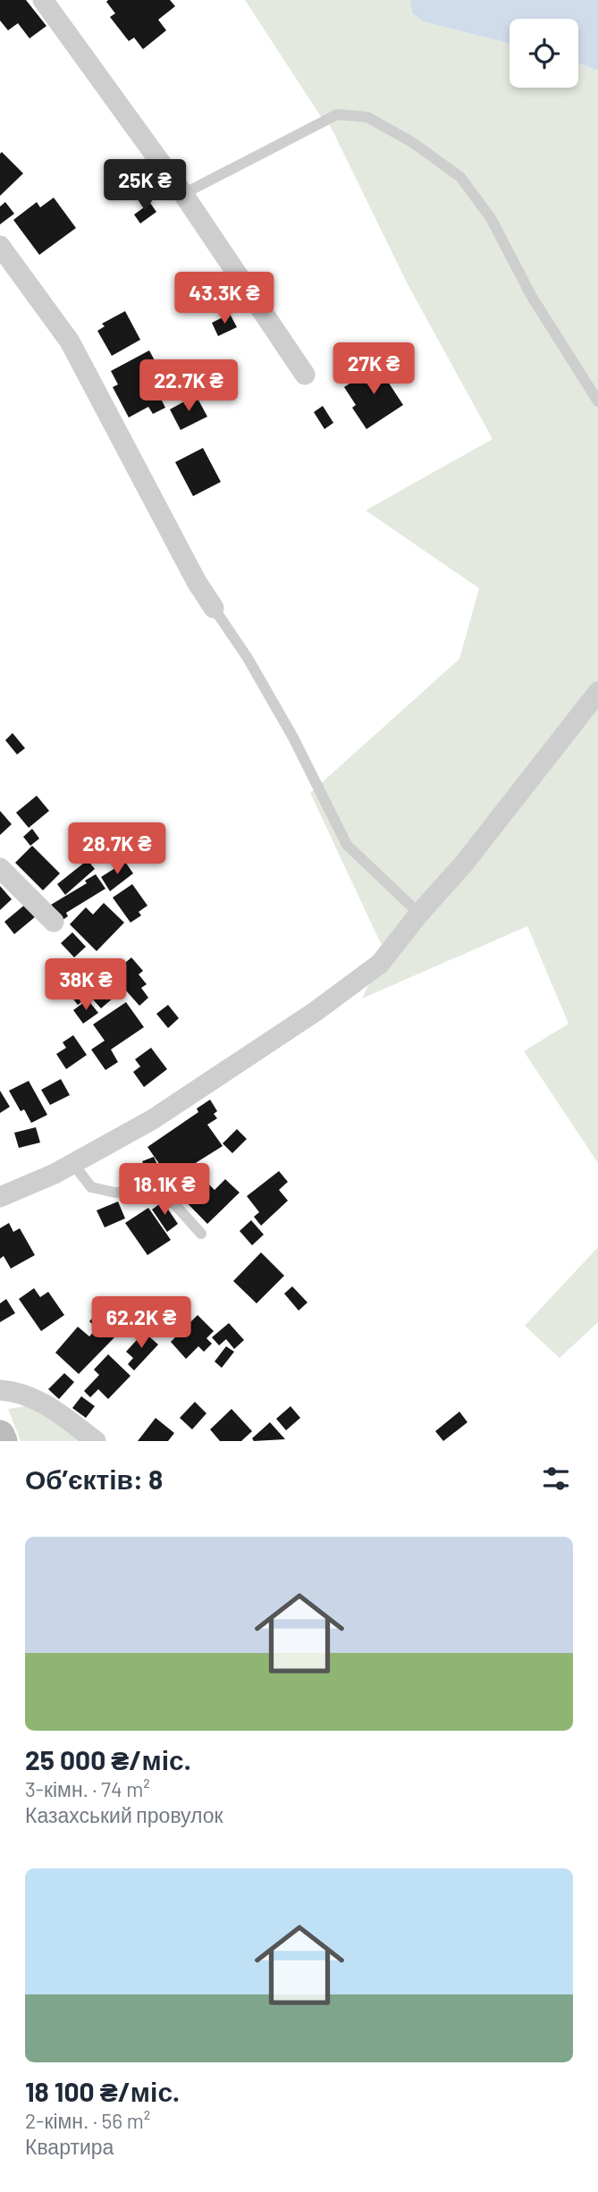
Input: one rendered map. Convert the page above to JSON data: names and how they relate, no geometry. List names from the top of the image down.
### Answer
{
  "page": {
    "price": [
      "25K ₴",
      "43.3K ₴",
      "27K ₴",
      "22.7K ₴",
      "28.7K ₴",
      "38K ₴",
      "18.1K ₴",
      "62.2K ₴"
    ],
    "heading": "Об’єктів: 8",
    "list": [
      {
        "name": "25 000 ₴/міс.",
        "note": "3-кімн. · 74 m² · Казахський провулок"
      },
      {
        "name": "18 100 ₴/міс.",
        "note": "2-кімн. · 56 m² · Квартира"
      }
    ]
  }
}
